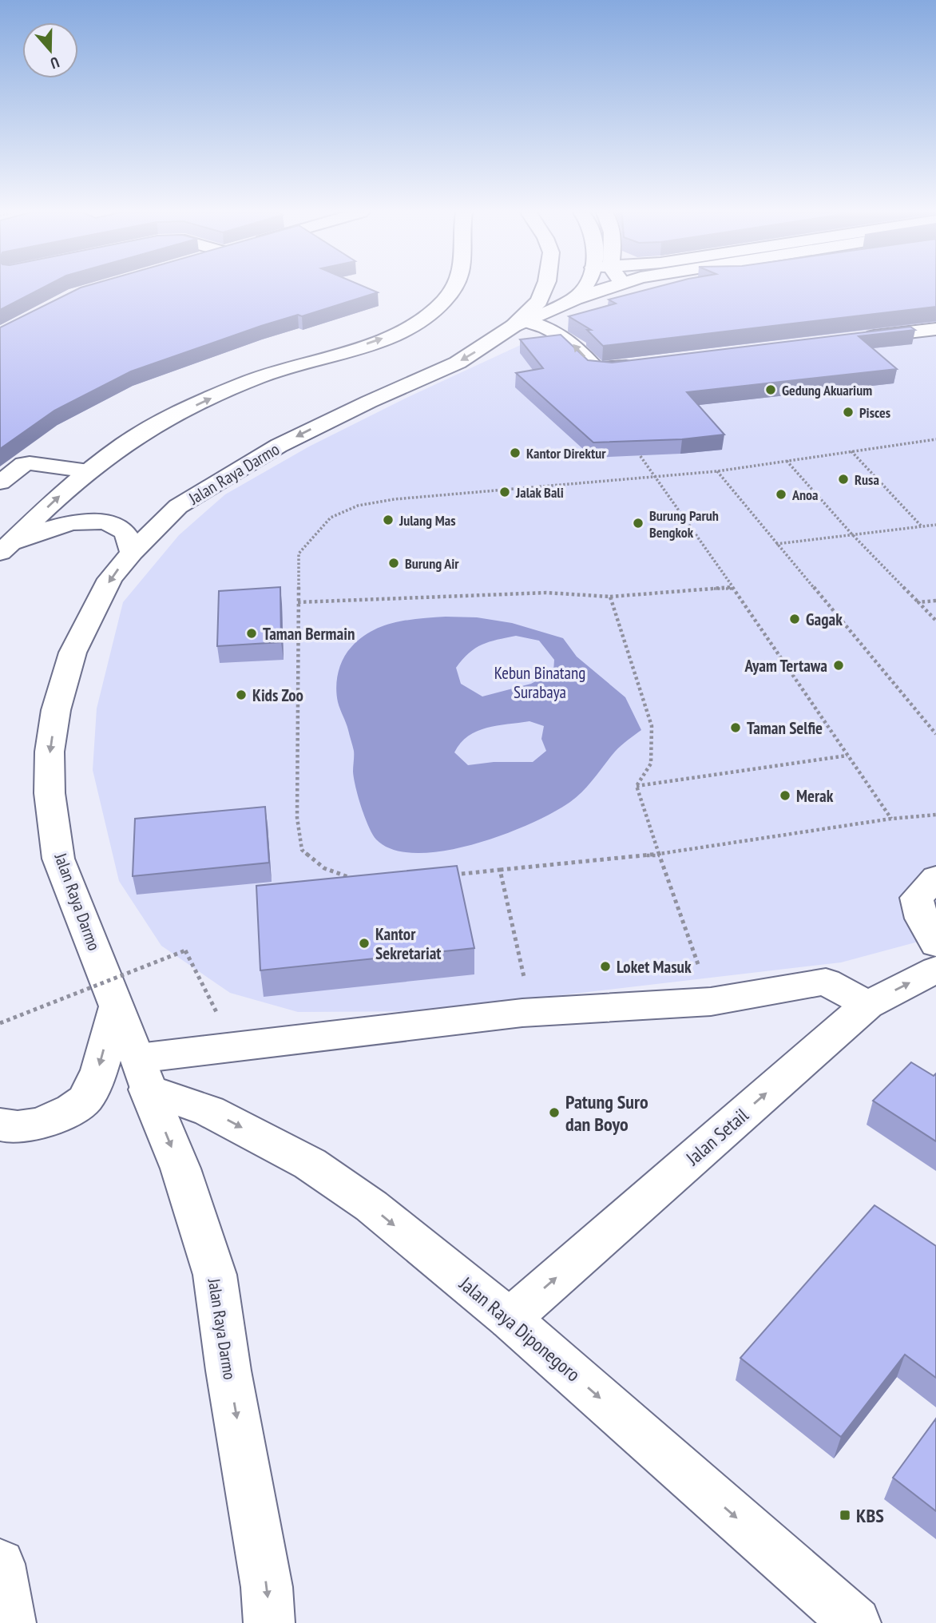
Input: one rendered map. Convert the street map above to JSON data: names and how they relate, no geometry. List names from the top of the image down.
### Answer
{
  "streets": {
    "main road": ["Jalan Raya Darmo", "Jalan Setail", "Jalan Raya Diponegoro"]
  },
  "crossings": [
    ["Jalan Raya Darmo", "Jalan Raya Diponegoro"],
    ["Jalan Setail", "Jalan Raya Diponegoro"]
  ],
  "one_way": ["Jalan Raya Darmo", "Jalan Setail", "Jalan Raya Diponegoro"],
  "parks": ["Kebun Binatang Surabaya"],
  "places": {
    "other": [
      "Gedung Akuarium",
      "Pisces",
      "Kantor Direktur",
      "Rusa",
      "Jalak Bali",
      "Anoa",
      "Julang Mas",
      "Burung Paruh Bengkok",
      "Burung Air",
      "Gagak",
      "Taman Bermain",
      "Ayam Tertawa",
      "Kids Zoo",
      "Taman Selfie",
      "Merak",
      "Kantor Sekretariat",
      "Loket Masuk",
      "Patung Suro dan Boyo"
    ],
    "transit": ["KBS"]
  },
  "north": "bottom"
}
